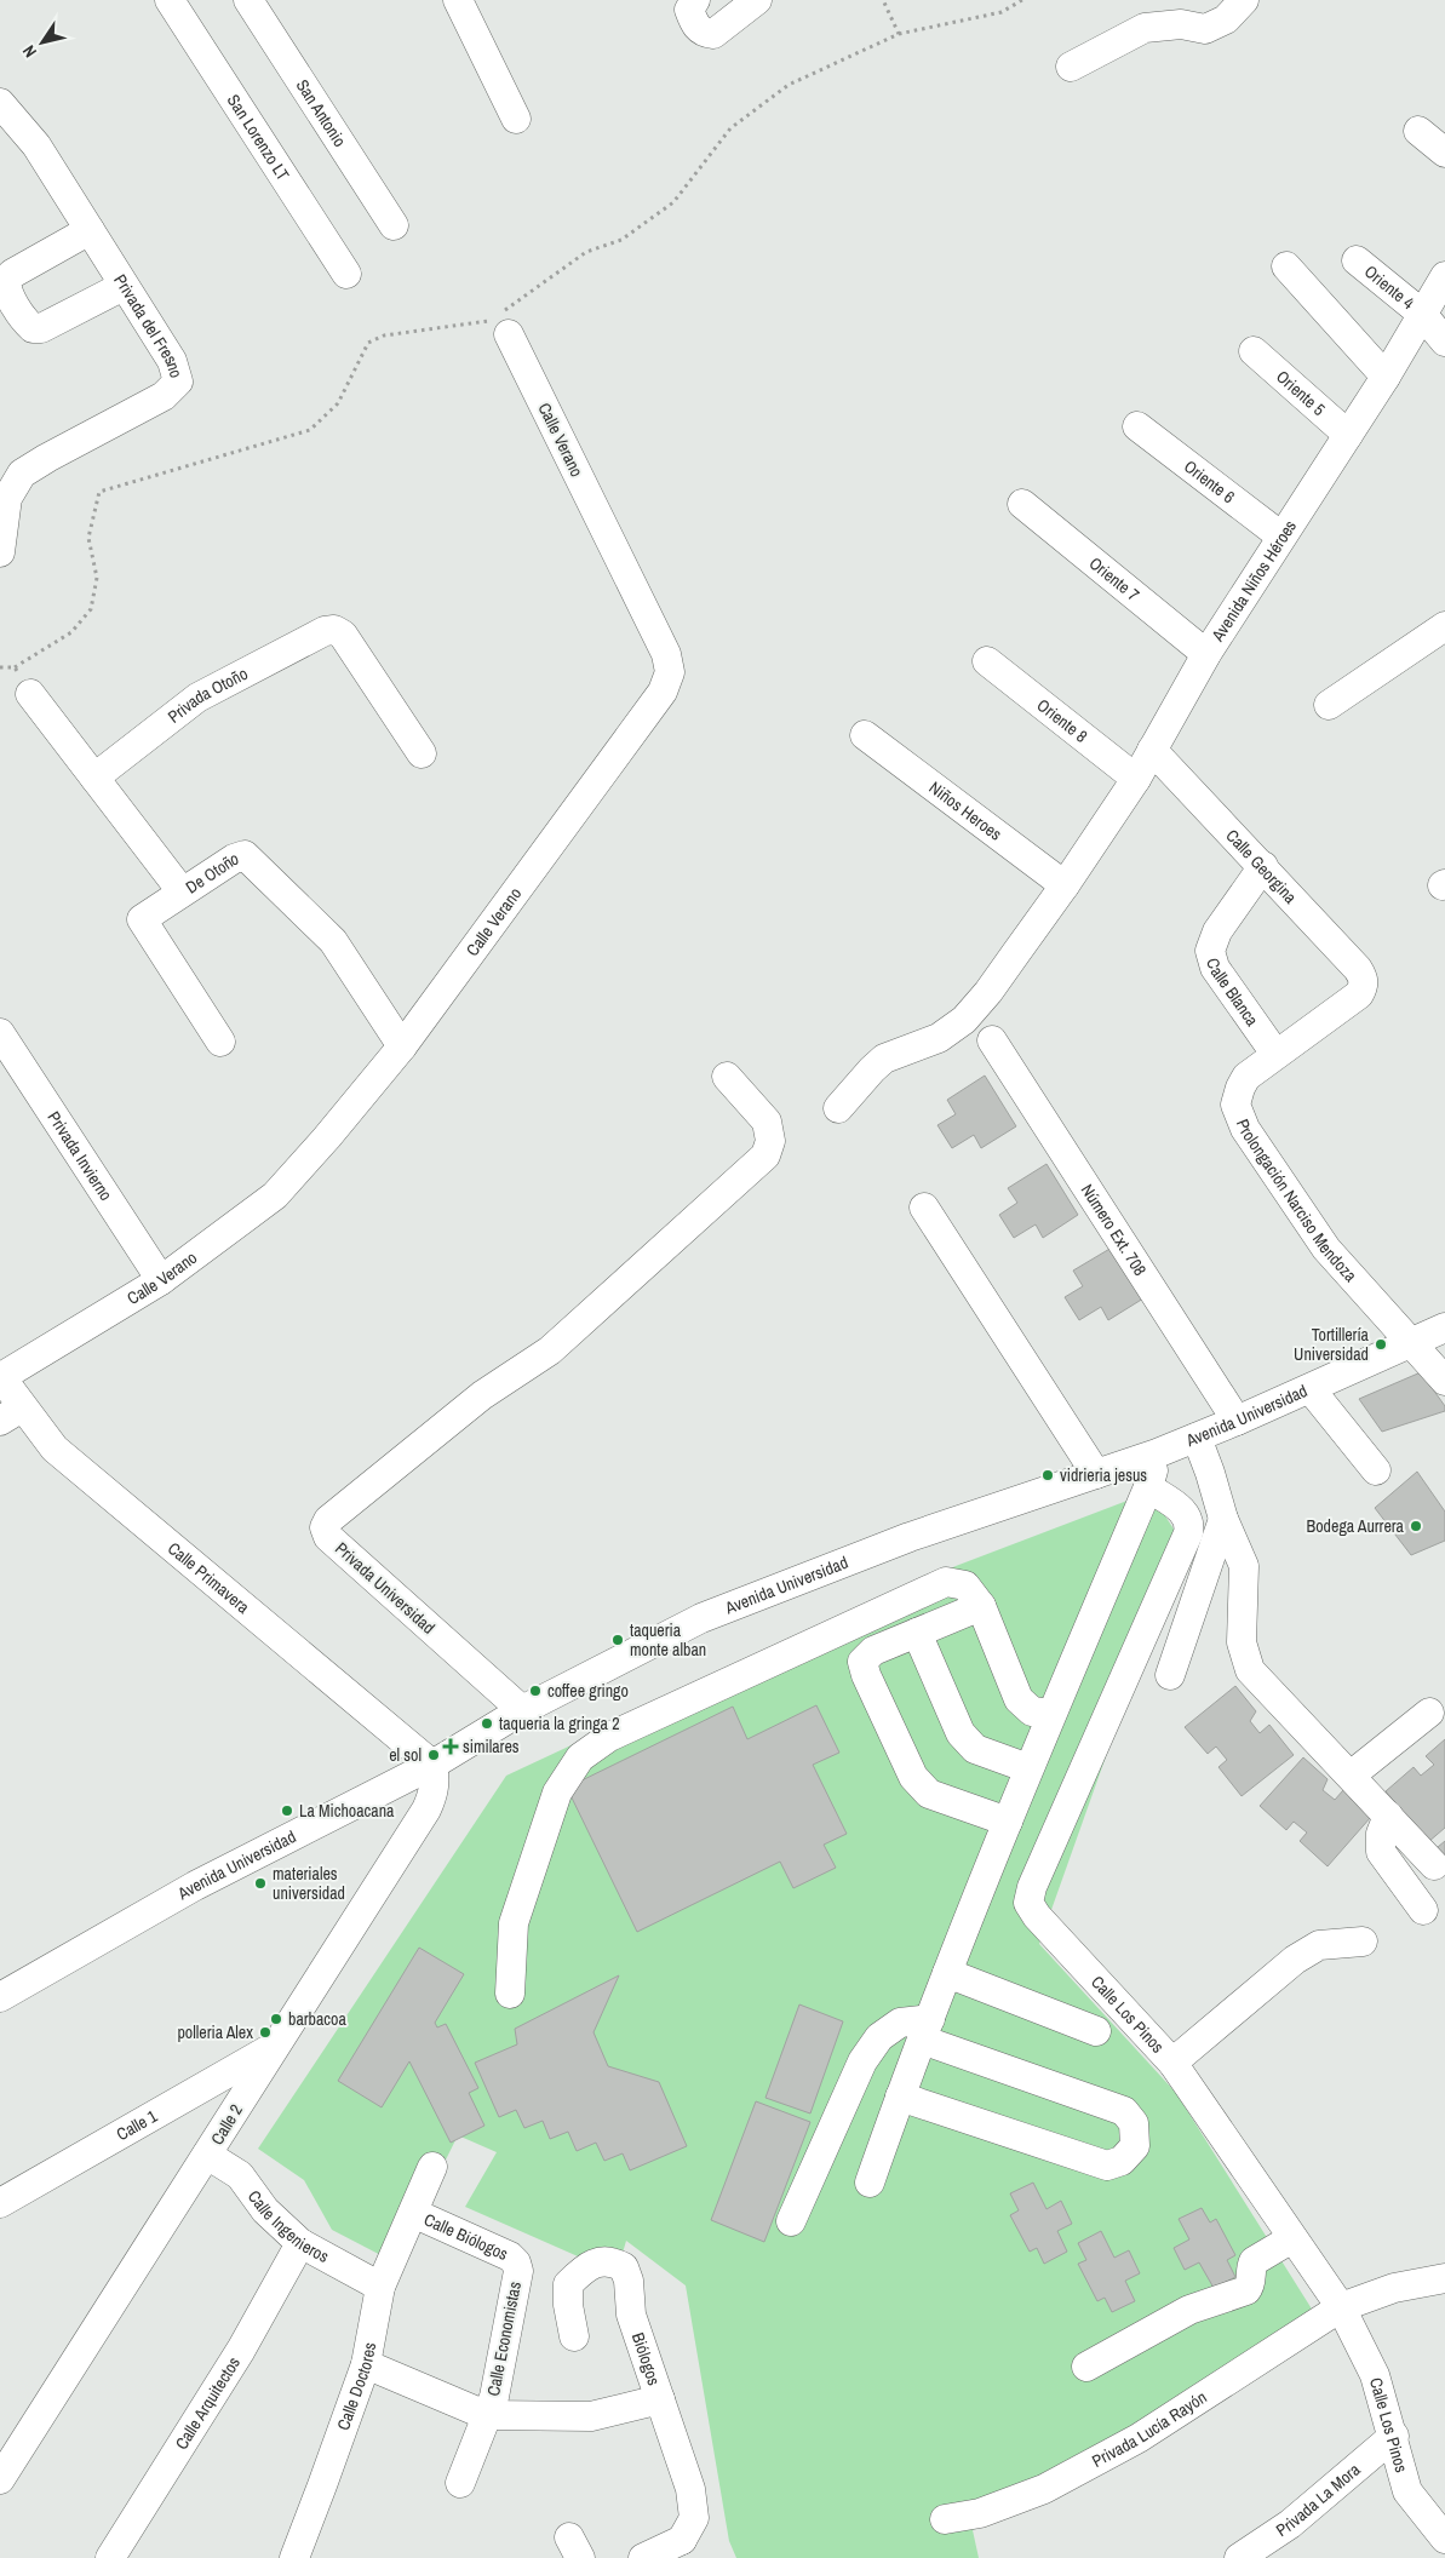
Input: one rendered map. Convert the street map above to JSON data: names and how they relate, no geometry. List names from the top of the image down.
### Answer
{
  "streets": {
    "street": [
      "San Antonio",
      "San Lorenzo LT",
      "Oriente 4",
      "Privada del Fresno",
      "Oriente 5",
      "Calle Verano",
      "Oriente 6",
      "Oriente 7",
      "Avenida Niños Héroes",
      "Privada Otoño",
      "Oriente 8",
      "Niños Heroes",
      "Calle Georgina",
      "De Otoño",
      "Calle Blanca",
      "Privada Invierno",
      "Prolongación Narciso Mendoza",
      "Número Ext. 708",
      "Avenida Universidad",
      "Calle Primavera",
      "Privada Universidad",
      "Calle Los Pinos",
      "Calle 2",
      "Calle 1",
      "Calle Ingenieros",
      "Calle Biólogos",
      "Calle Economistas",
      "Biólogos",
      "Calle Doctores",
      "Calle Arquitectos",
      "Privada Lucía Rayón",
      "Privada La Mora"
    ]
  },
  "crossings": [
    ["Oriente 4", "Avenida Niños Héroes"],
    ["Oriente 5", "Avenida Niños Héroes"],
    ["Calle Verano", "De Otoño"],
    ["Calle Verano", "Privada Invierno"],
    ["Calle Verano", "Calle Primavera"],
    ["Oriente 6", "Avenida Niños Héroes"],
    ["Oriente 7", "Avenida Niños Héroes"],
    ["Avenida Niños Héroes", "Oriente 8"],
    ["Avenida Niños Héroes", "Niños Heroes"],
    ["Avenida Niños Héroes", "Calle Georgina"],
    ["Privada Otoño", "De Otoño"],
    ["Calle Georgina", "Calle Blanca"],
    ["Calle Georgina", "Prolongación Narciso Mendoza"],
    ["Calle Blanca", "Prolongación Narciso Mendoza"],
    ["Prolongación Narciso Mendoza", "Avenida Universidad"],
    ["Número Ext. 708", "Avenida Universidad"],
    ["Avenida Universidad", "Calle Primavera"],
    ["Avenida Universidad", "Privada Universidad"],
    ["Avenida Universidad", "Calle 2"],
    ["Calle Primavera", "Calle 2"],
    ["Calle Los Pinos", "Privada Lucía Rayón"],
    ["Calle Los Pinos", "Privada La Mora"],
    ["Calle 2", "Calle 1"],
    ["Calle 2", "Calle Ingenieros"],
    ["Calle Ingenieros", "Calle Doctores"],
    ["Calle Ingenieros", "Calle Arquitectos"],
    ["Calle Biólogos", "Calle Economistas"],
    ["Calle Biólogos", "Calle Doctores"]
  ],
  "places": {
    "other": [
      "Tortillería Universidad",
      "vidrieria jesus",
      "Bodega Aurrera",
      "taqueria monte alban",
      "coffee gringo",
      "taqueria la gringa 2",
      "el sol",
      "La Michoacana",
      "materiales universidad",
      "barbacoa",
      "polleria Alex"
    ],
    "health": ["similares"]
  },
  "north": "bottom left"
}
